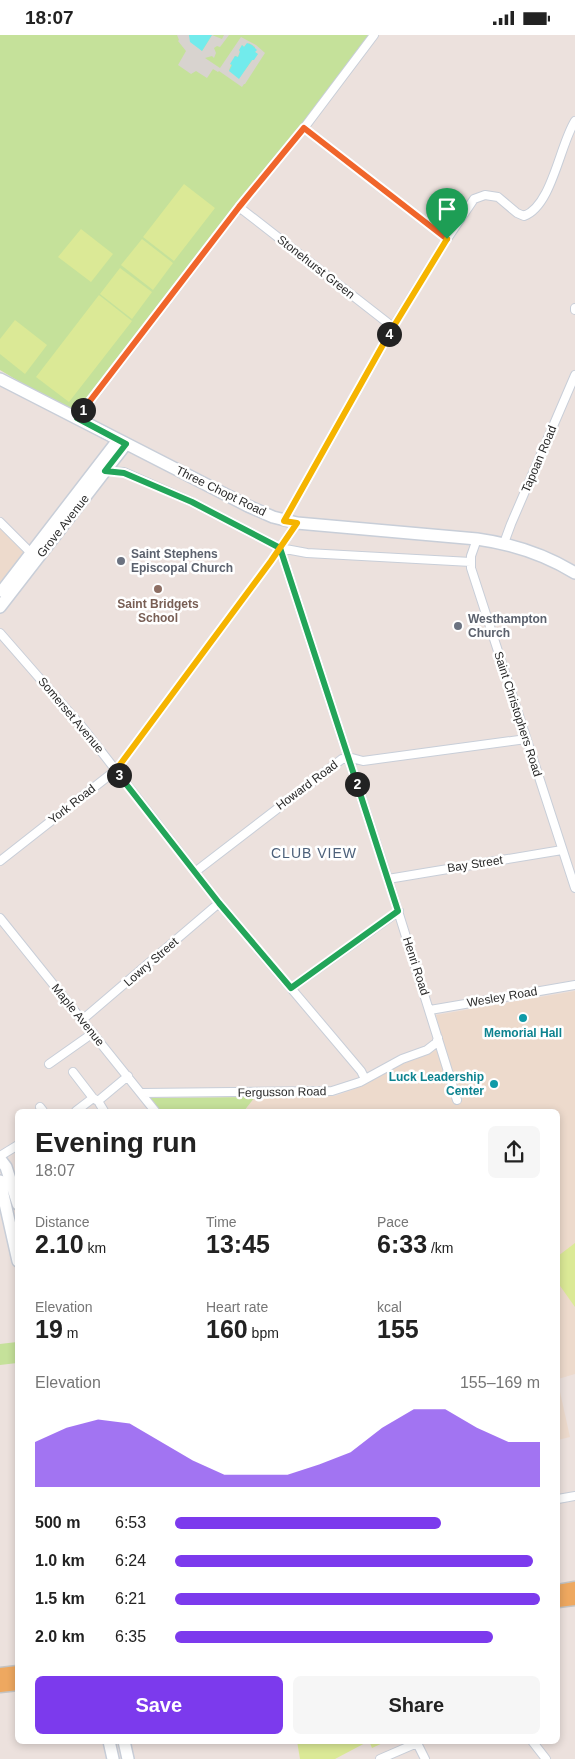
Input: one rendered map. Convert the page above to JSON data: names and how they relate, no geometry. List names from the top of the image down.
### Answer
{
  "streets": {
    "main road": ["Three Chopt Road", "Grove Avenue"],
    "street": [
      "Stonehurst Green",
      "Tapoan Road",
      "Saint Christophers Road",
      "Somerset Avenue",
      "Howard Road",
      "York Road",
      "Bay Street",
      "Lowry Street",
      "Henri Road",
      "Wesley Road",
      "Maple Avenue",
      "Fergusson Road"
    ]
  },
  "crossings": [
    ["Tapoan Road", "Three Chopt Road"],
    ["Three Chopt Road", "Grove Avenue"],
    ["Three Chopt Road", "Saint Christophers Road"],
    ["Three Chopt Road", "York Road"],
    ["Saint Christophers Road", "Howard Road"],
    ["Saint Christophers Road", "Bay Street"],
    ["Somerset Avenue", "Howard Road"],
    ["Somerset Avenue", "York Road"],
    ["Somerset Avenue", "Lowry Street"],
    ["Somerset Avenue", "Fergusson Road"],
    ["Howard Road", "Henri Road"],
    ["York Road", "Henri Road"],
    ["Bay Street", "Henri Road"],
    ["Lowry Street", "Maple Avenue"],
    ["Henri Road", "Wesley Road"],
    ["Henri Road", "Fergusson Road"],
    ["Maple Avenue", "Fergusson Road"]
  ],
  "districts": ["CLUB VIEW"],
  "places": [
    "Saint Stephens Episcopal Church",
    "Saint Bridgets School",
    "Westhampton Church",
    "Memorial Hall",
    "Luck Leadership Center"
  ],
  "page": {
    "status": "18:07",
    "pins": [
      "4",
      "1",
      "3",
      "2"
    ],
    "heading": ["Evening run", "18:07"],
    "stats": [
      ["Distance", "2.10 km"],
      ["Time", "13:45"],
      ["Pace", "6:33 /km"],
      ["Elevation", "19 m"],
      ["Heart rate", "160 bpm"],
      ["kcal", "155"]
    ],
    "chart": ["Elevation", "155–169 m"],
    "list": [
      {
        "name": "500 m",
        "note": "6:53"
      },
      {
        "name": "1.0 km",
        "note": "6:24"
      },
      {
        "name": "1.5 km",
        "note": "6:21"
      },
      {
        "name": "2.0 km",
        "note": "6:35"
      }
    ],
    "buttons": ["Save", "Share"]
  }
}
